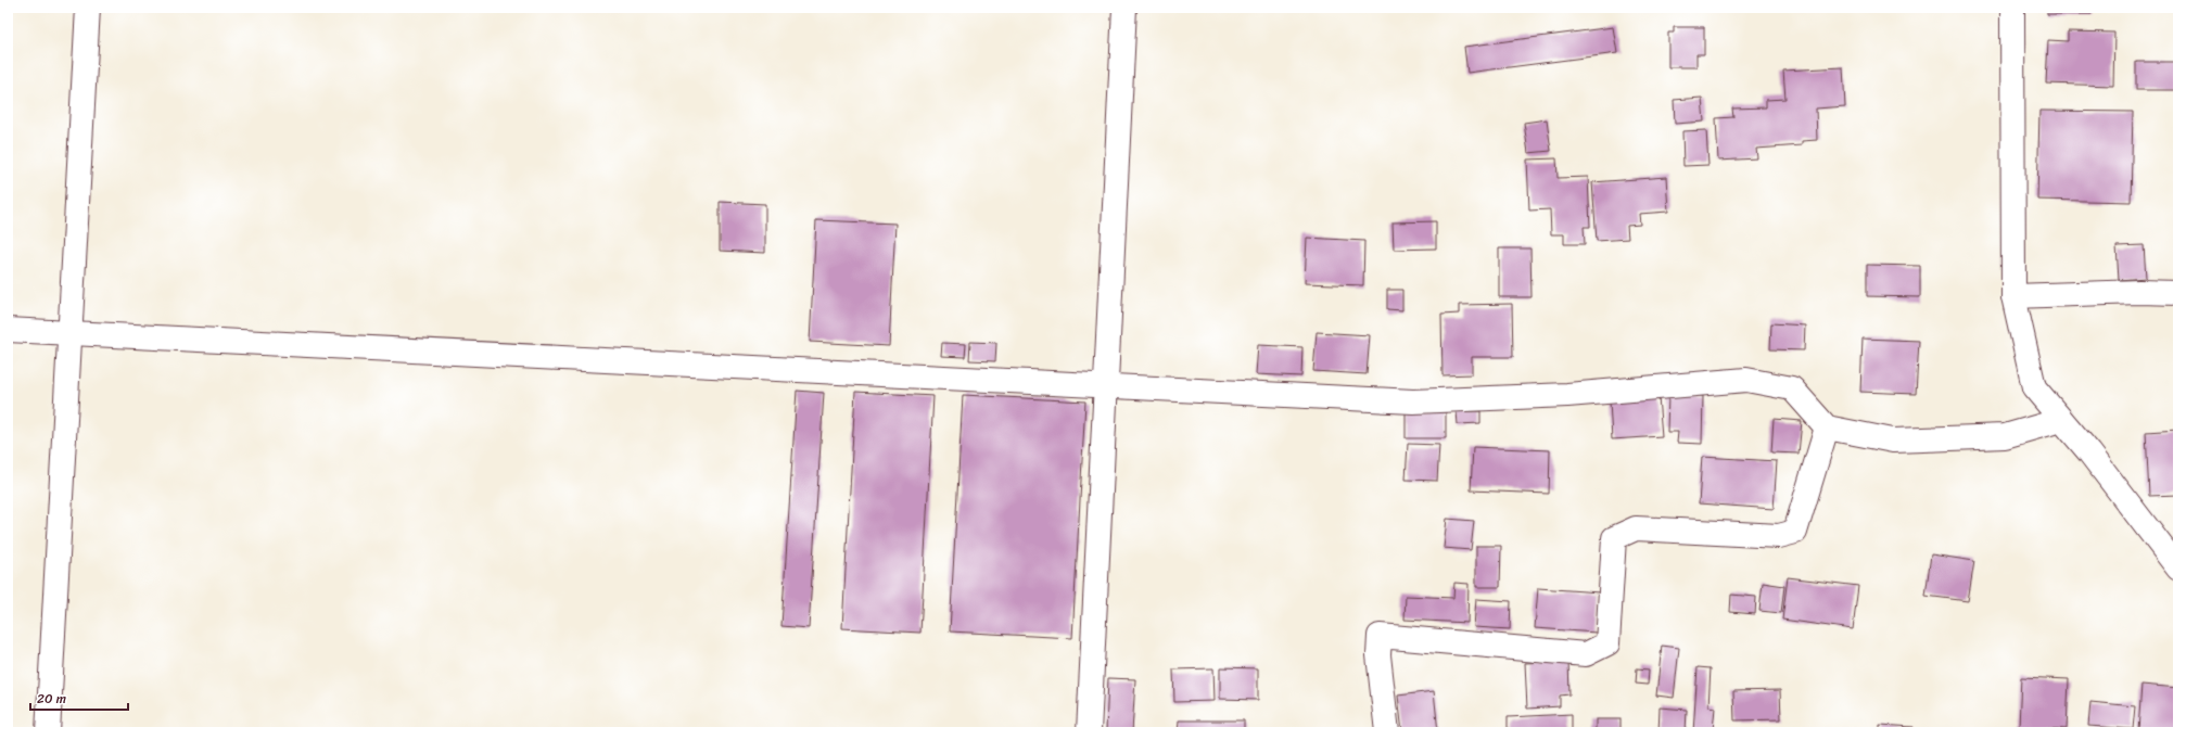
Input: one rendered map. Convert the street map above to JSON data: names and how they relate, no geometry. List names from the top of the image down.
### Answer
{
  "scale_bar": "20 m"
}
